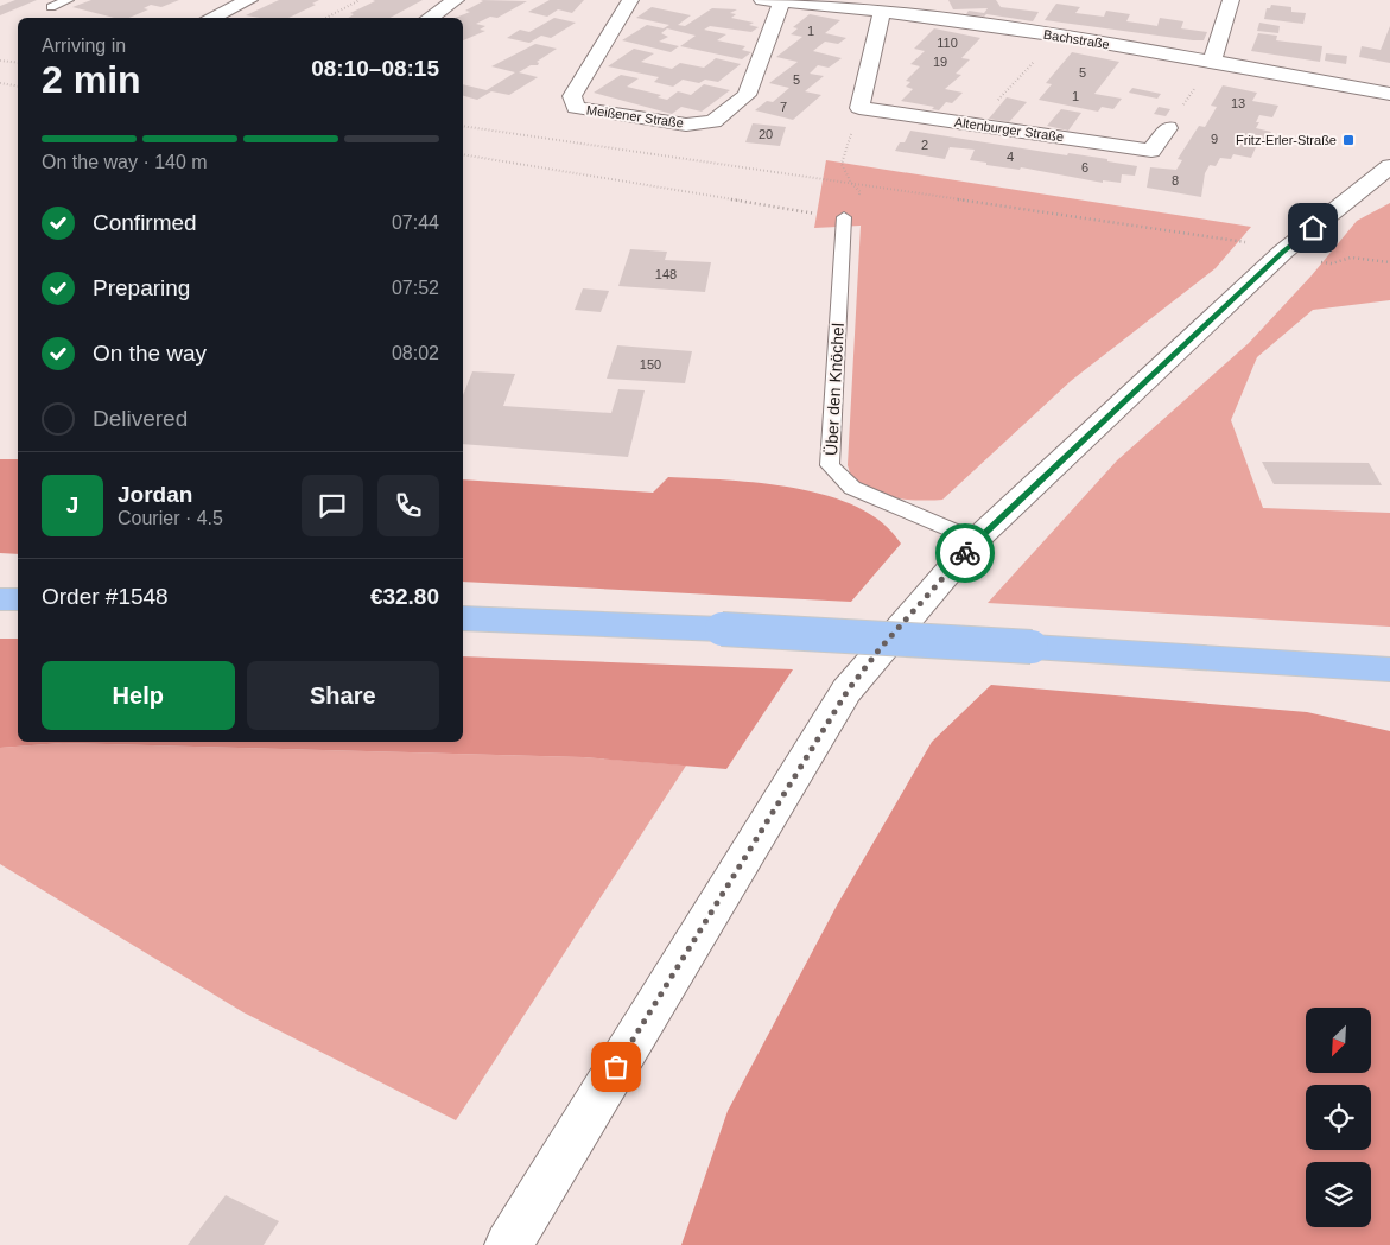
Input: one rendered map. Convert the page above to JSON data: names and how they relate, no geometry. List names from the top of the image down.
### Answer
{
  "streets": {
    "street": ["Bachstraße", "Meißener Straße", "Altenburger Straße"],
    "lane": ["Über den Knöchel"]
  },
  "crossings": [
    ["Bachstraße", "Meißener Straße"]
  ],
  "places": {
    "transit": ["Fritz-Erler-Straße"]
  },
  "house_numbers": [
    "1",
    "110",
    "19",
    "5",
    "5",
    "1",
    "13",
    "7",
    "20",
    "9",
    "2",
    "4",
    "6",
    "8",
    "148",
    "150"
  ],
  "north": "bottom left",
  "page": {
    "heading": ["2 min", "Arriving in", "08:10–08:15"],
    "panel": [
      "Jordan",
      "Courier · 4.5",
      "Order #1548",
      "€32.80"
    ],
    "bar": "On the way · 140 m",
    "list": [
      ["Confirmed", "07:44"],
      ["Preparing", "07:52"],
      ["On the way", "08:02"],
      "Delivered"
    ],
    "round": "J",
    "buttons": ["Help", "Share"]
  }
}
